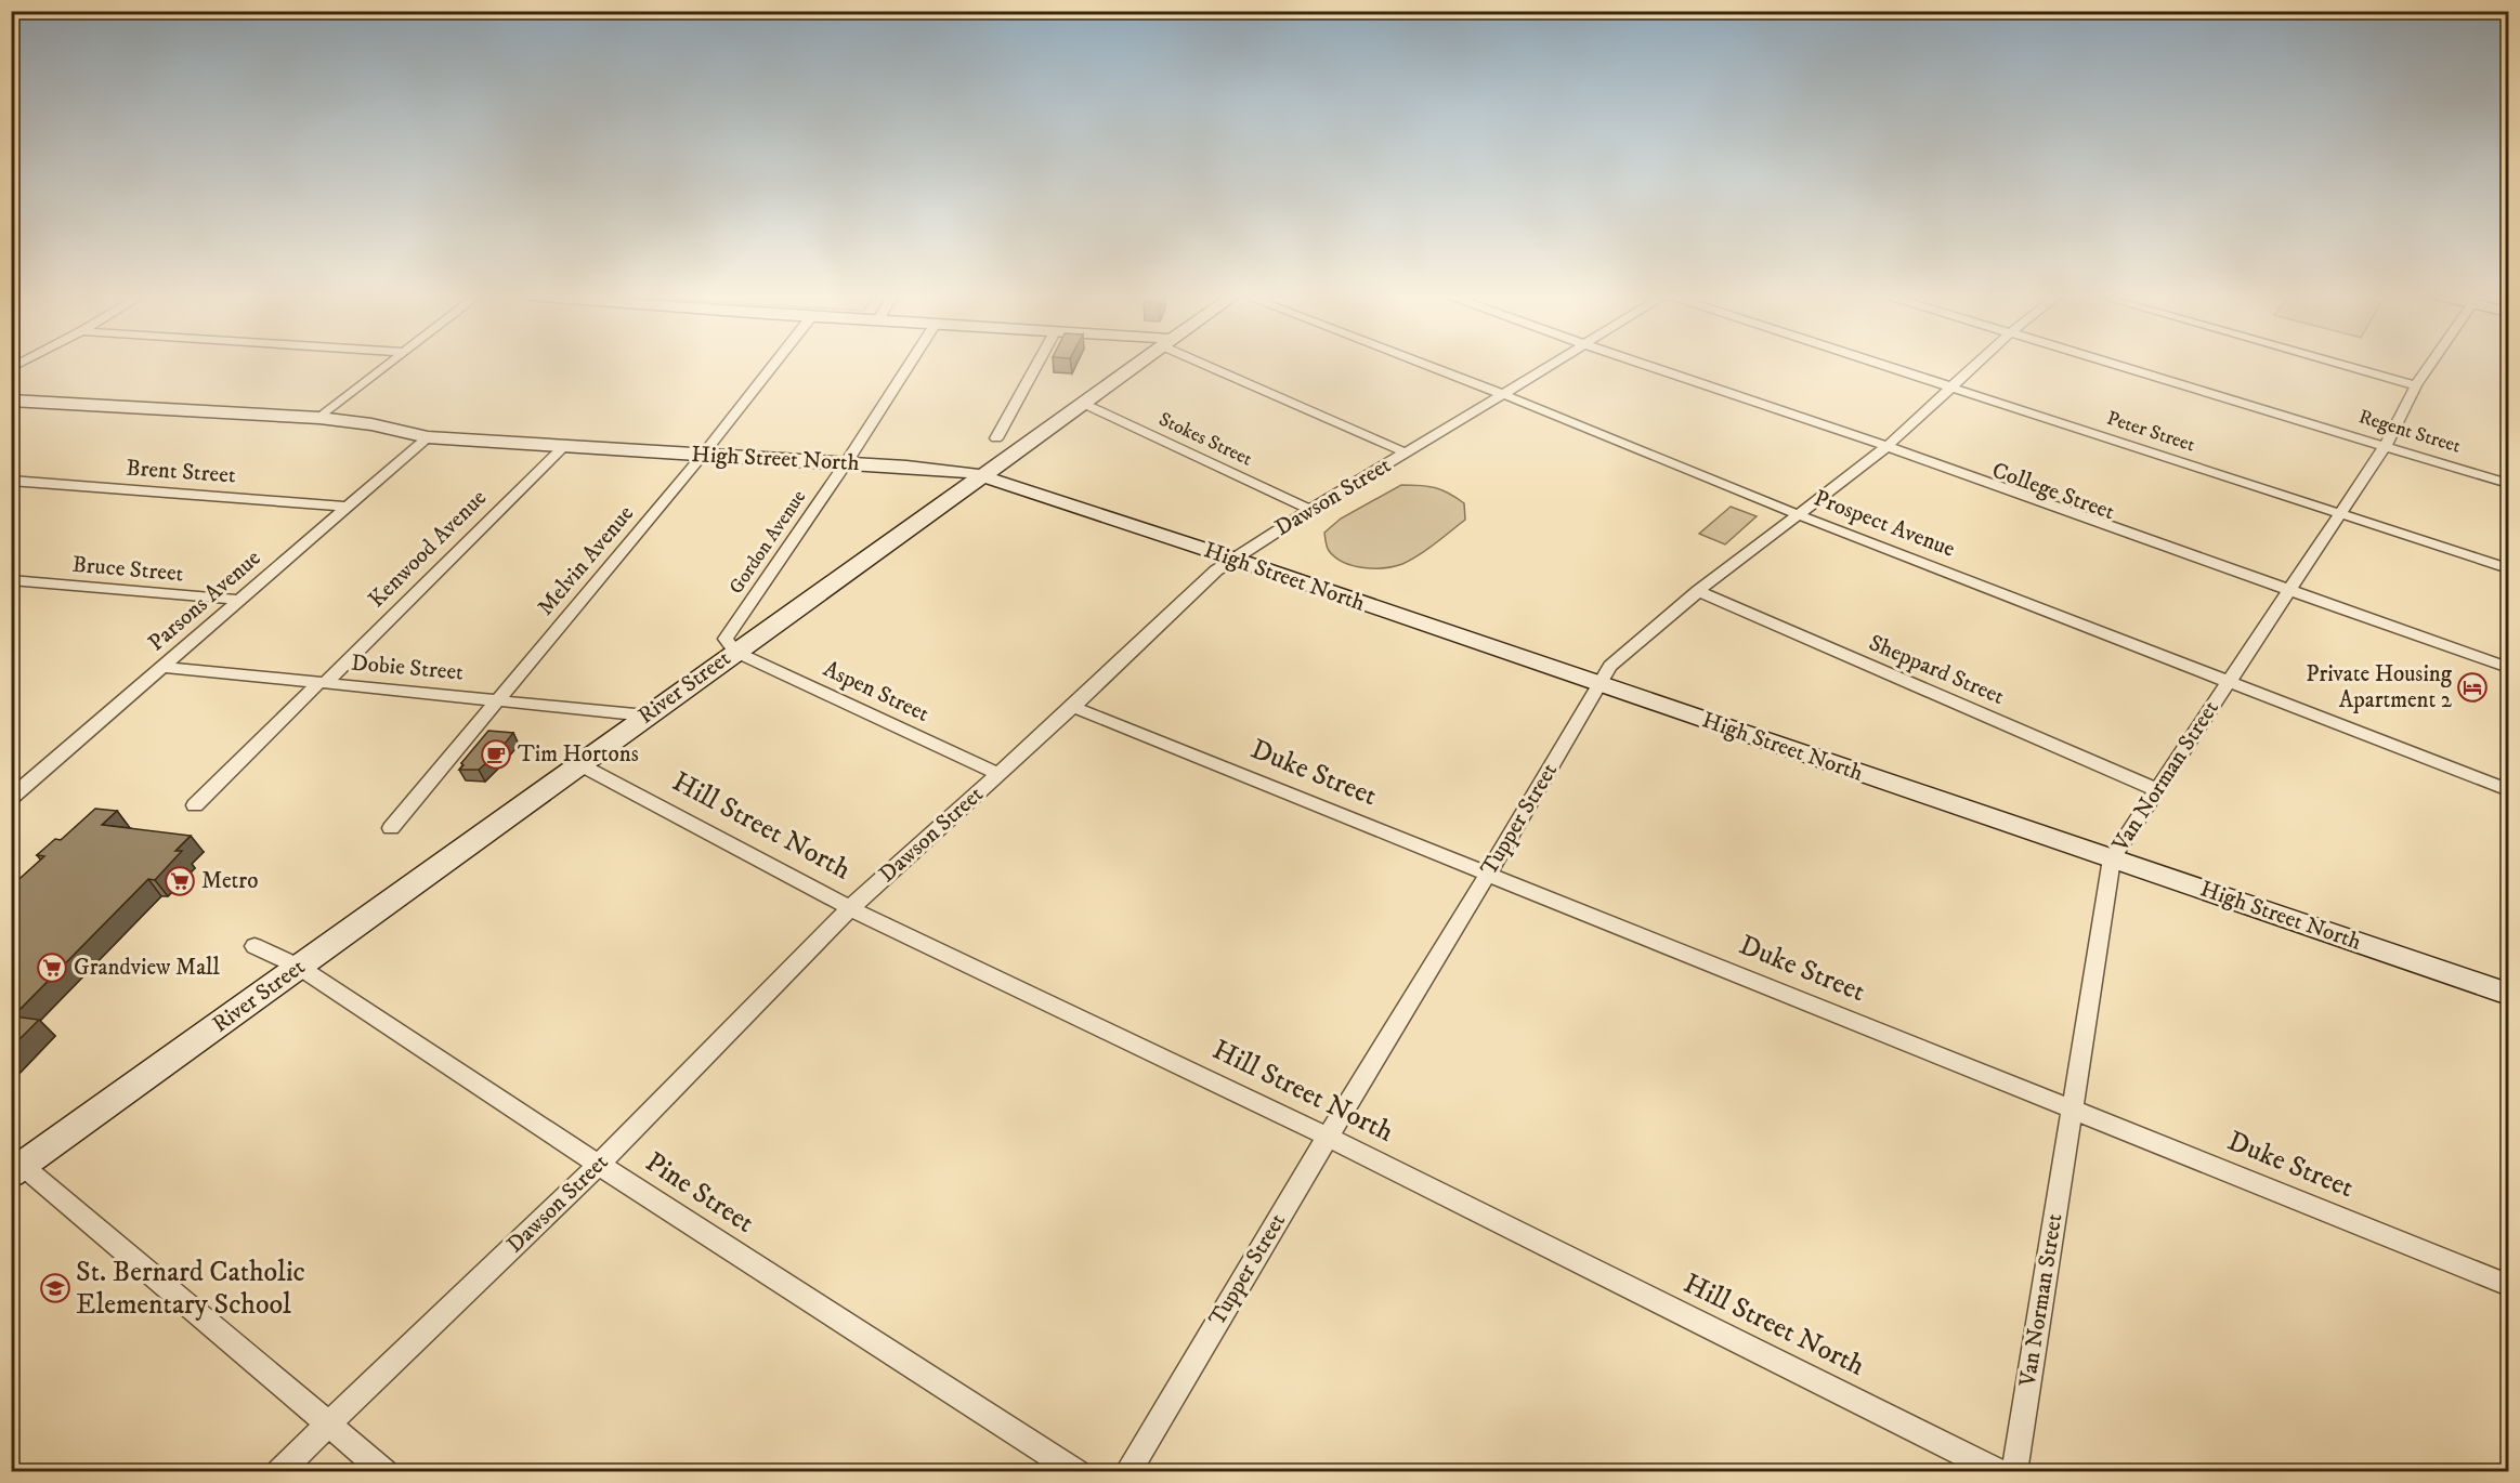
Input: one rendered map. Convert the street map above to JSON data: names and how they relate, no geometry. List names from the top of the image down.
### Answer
{
  "streets": {
    "main road": ["High Street North", "River Street"],
    "street": [
      "Peter Street",
      "Regent Street",
      "Stokes Street",
      "Brent Street",
      "College Street",
      "Dawson Street",
      "Prospect Avenue",
      "Gordon Avenue",
      "Kenwood Avenue",
      "Melvin Avenue",
      "Bruce Street",
      "Parsons Avenue",
      "Dobie Street",
      "Sheppard Street",
      "Aspen Street",
      "Duke Street",
      "Van Norman Street",
      "Tupper Street",
      "Hill Street North",
      "Pine Street"
    ]
  },
  "crossings": [
    ["Peter Street", "Van Norman Street"],
    ["Peter Street", "Tupper Street"],
    ["Regent Street", "Van Norman Street"],
    ["Stokes Street", "Dawson Street"],
    ["Stokes Street", "River Street"],
    ["High Street North", "Dawson Street"],
    ["High Street North", "Gordon Avenue"],
    ["High Street North", "Kenwood Avenue"],
    ["High Street North", "Melvin Avenue"],
    ["High Street North", "Parsons Avenue"],
    ["High Street North", "River Street"],
    ["High Street North", "Van Norman Street"],
    ["High Street North", "Tupper Street"],
    ["Brent Street", "Parsons Avenue"],
    ["College Street", "Van Norman Street"],
    ["College Street", "Tupper Street"],
    ["Dawson Street", "Prospect Avenue"],
    ["Dawson Street", "Aspen Street"],
    ["Dawson Street", "Duke Street"],
    ["Dawson Street", "Hill Street North"],
    ["Dawson Street", "Pine Street"],
    ["Prospect Avenue", "Van Norman Street"],
    ["Prospect Avenue", "Tupper Street"],
    ["Gordon Avenue", "River Street"],
    ["Gordon Avenue", "Aspen Street"],
    ["Kenwood Avenue", "Dobie Street"],
    ["Melvin Avenue", "Dobie Street"],
    ["Bruce Street", "Parsons Avenue"],
    ["Parsons Avenue", "Dobie Street"],
    ["Dobie Street", "River Street"],
    ["Sheppard Street", "Van Norman Street"],
    ["Sheppard Street", "Tupper Street"],
    ["River Street", "Aspen Street"],
    ["River Street", "Hill Street North"],
    ["River Street", "Pine Street"],
    ["Duke Street", "Van Norman Street"],
    ["Duke Street", "Tupper Street"],
    ["Tupper Street", "Hill Street North"]
  ],
  "places": {
    "hotel": ["Private Housing Apartment 2"],
    "cafe": ["Tim Hortons"],
    "supermarket": ["Metro", "Grandview Mall"],
    "school or university": ["St. Bernard Catholic Elementary School"]
  }
}
